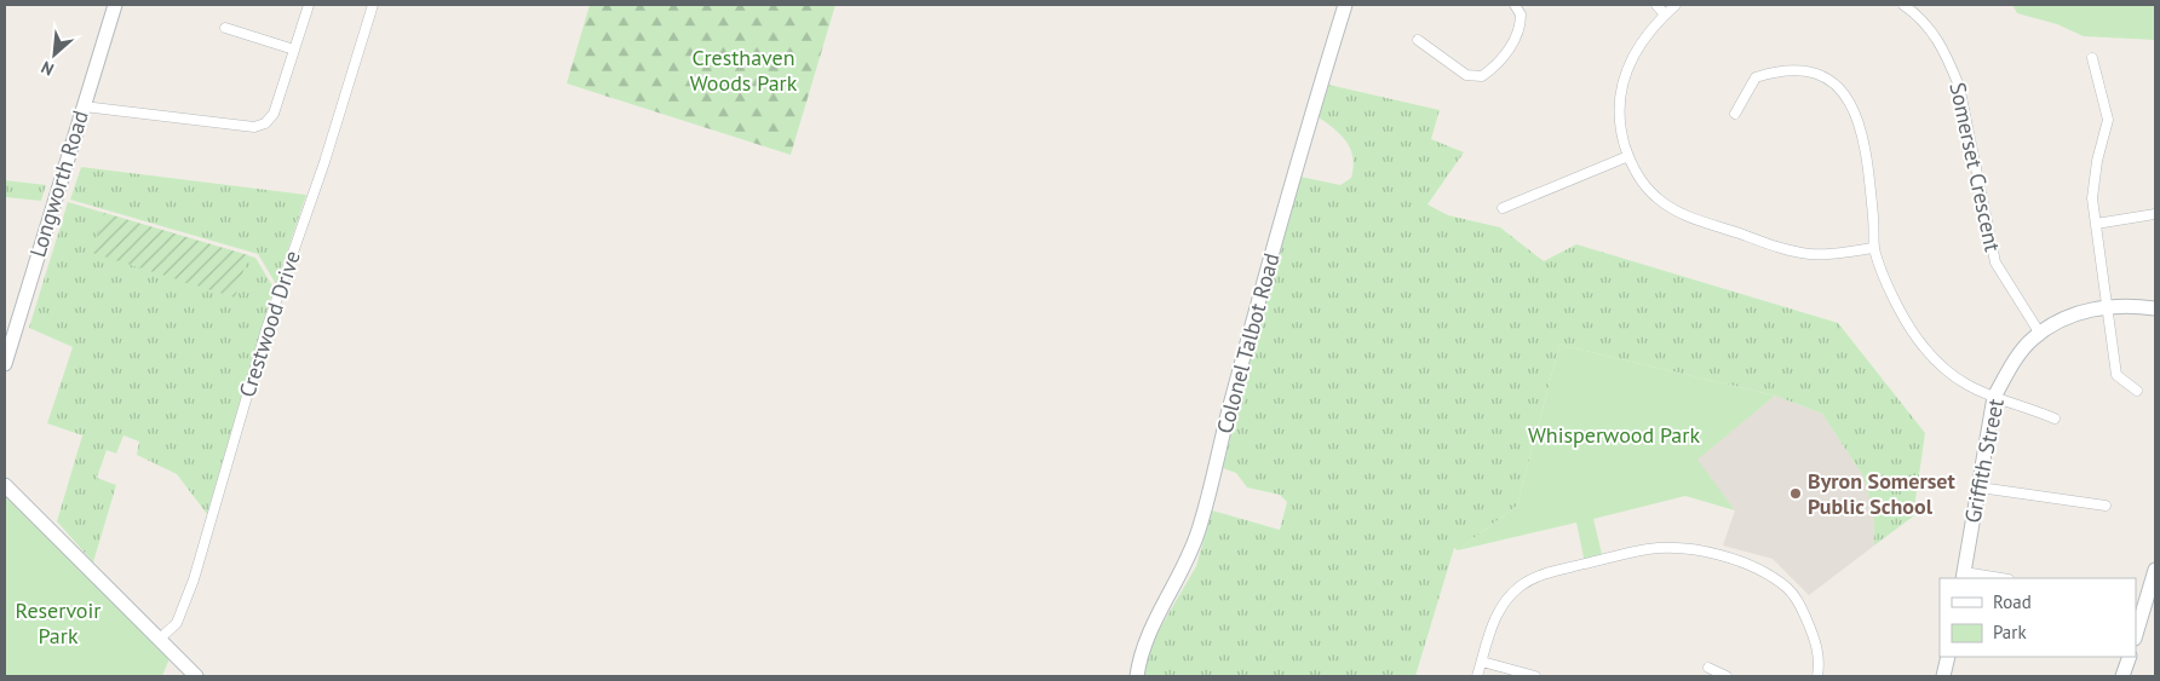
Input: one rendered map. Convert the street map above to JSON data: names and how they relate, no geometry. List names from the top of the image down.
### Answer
{
  "streets": {
    "main road": ["Longworth Road", "Colonel Talbot Road", "Griffith Street"],
    "street": ["Somerset Crescent", "Crestwood Drive"]
  },
  "crossings": [
    ["Somerset Crescent", "Griffith Street"]
  ],
  "parks": ["Cresthaven Woods Park", "Whisperwood Park", "Reservoir Park"],
  "places": ["Byron Somerset Public School"],
  "legend": ["Road", "Park"],
  "north": "bottom left"
}
